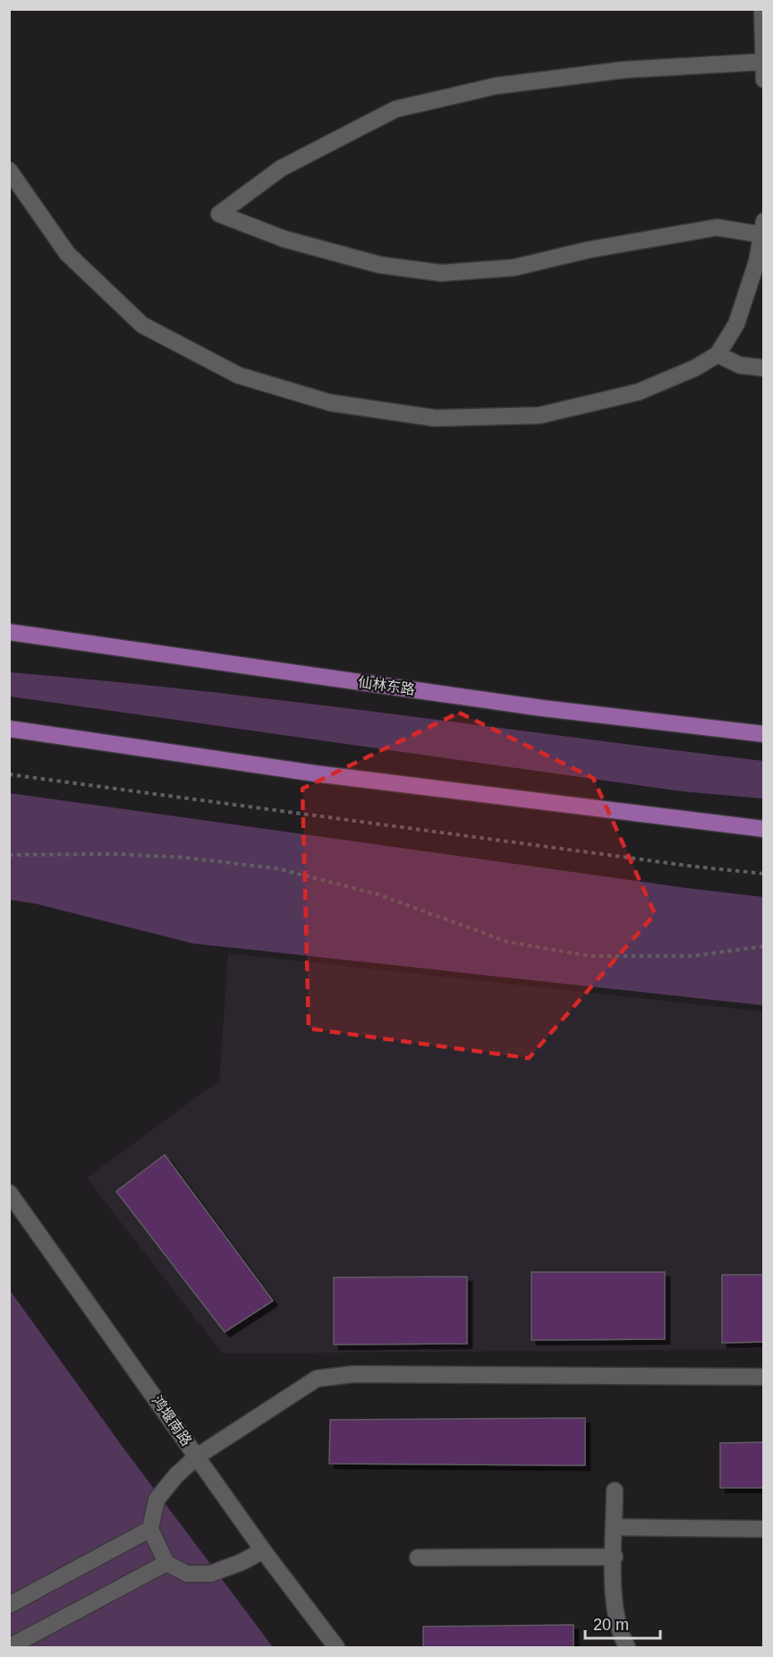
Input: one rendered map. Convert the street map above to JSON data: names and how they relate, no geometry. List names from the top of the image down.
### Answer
{
  "streets": {
    "main road": ["仙林东路"],
    "street": ["鸿堰南路"]
  },
  "scale_bar": "20 m"
}
